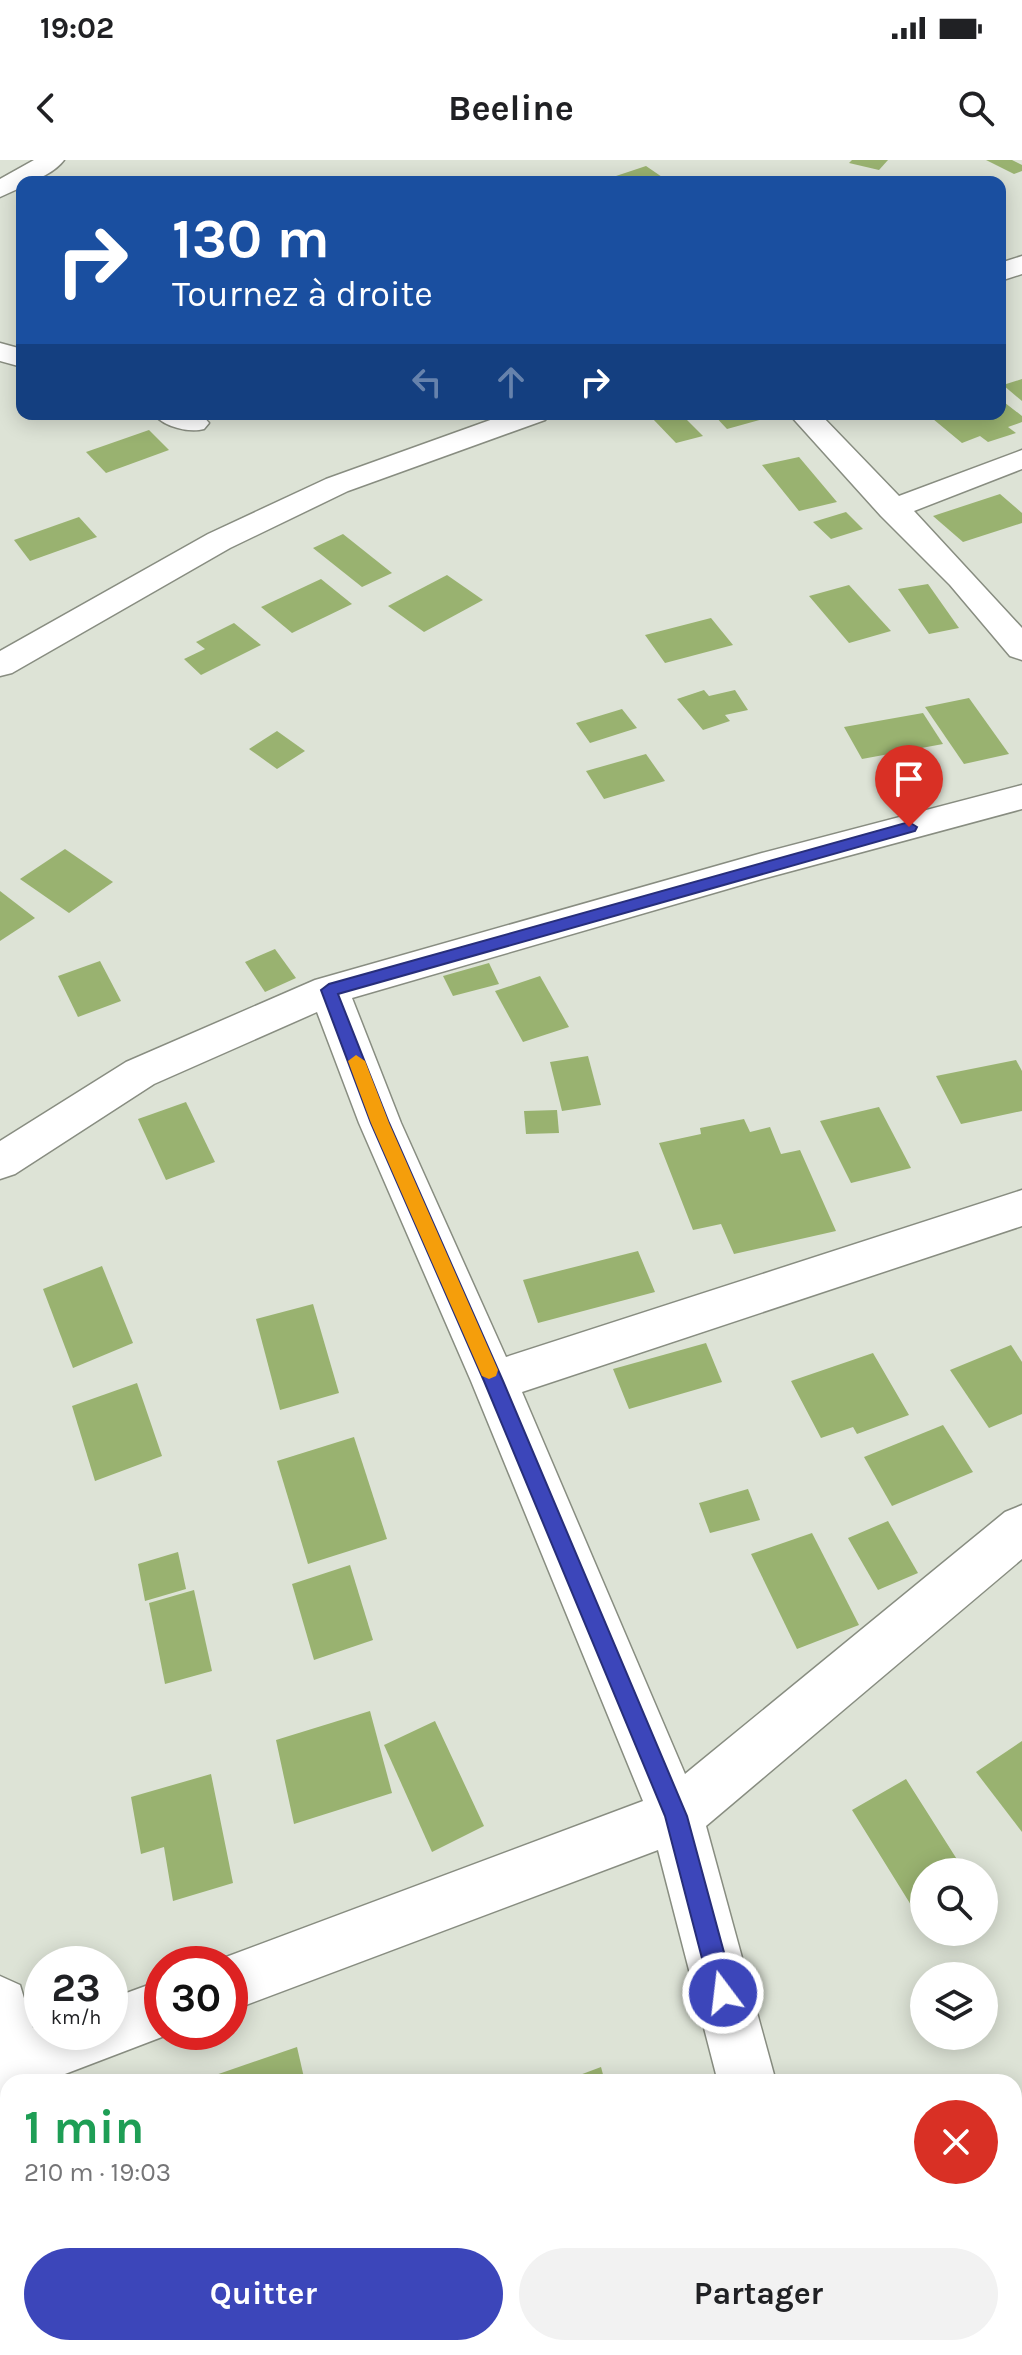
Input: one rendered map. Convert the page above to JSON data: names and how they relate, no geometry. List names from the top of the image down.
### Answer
{
  "page": {
    "status": "19:02",
    "header": "Beeline",
    "turn": ["130 m", "Tournez à droite"],
    "speed": "23 km/h",
    "limit": "30",
    "heading": ["1 min", "210 m · 19:03"],
    "buttons": ["Quitter", "Partager"]
  }
}
